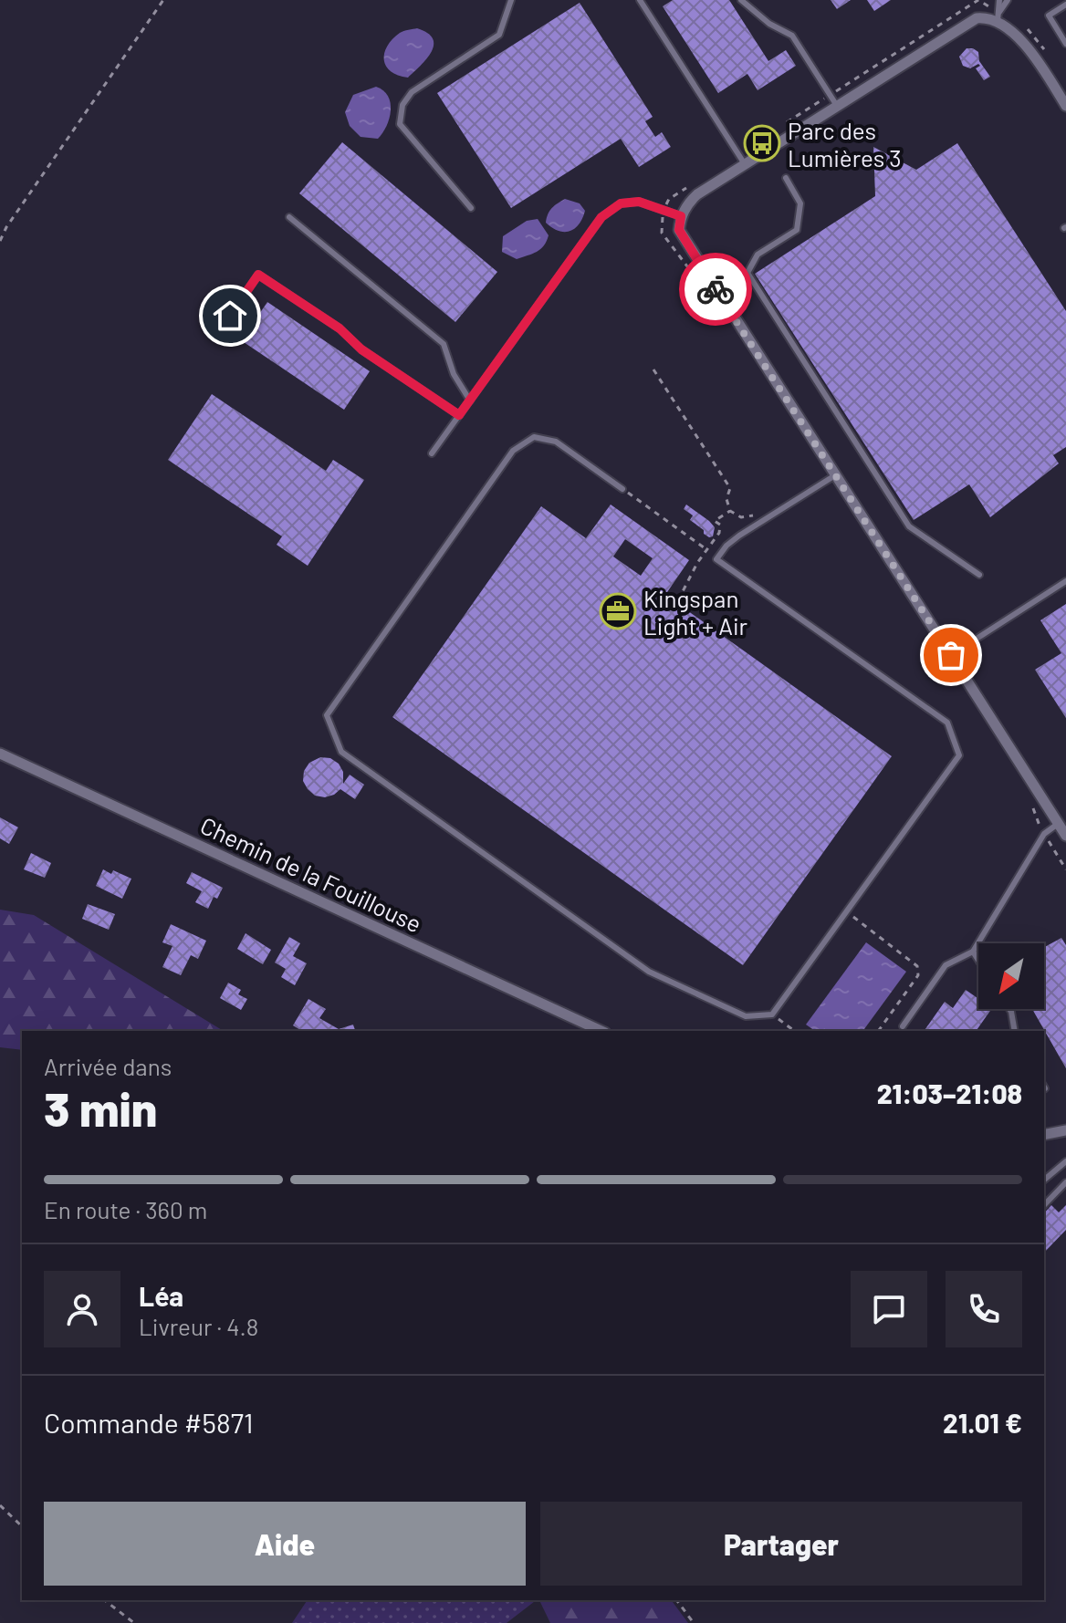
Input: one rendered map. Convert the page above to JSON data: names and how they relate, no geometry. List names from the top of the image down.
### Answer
{
  "streets": {
    "street": ["Chemin de la Fouillouse"]
  },
  "places": {
    "bus stop": ["Parc des Lumières 3"],
    "office": ["Kingspan Light + Air"]
  },
  "north": "bottom left",
  "page": {
    "heading": ["3 min", "Arrivée dans", "21:03–21:08"],
    "panel": [
      "Léa",
      "Livreur · 4.8",
      "Commande #5871",
      "21.01 €"
    ],
    "bar": "En route · 360 m",
    "buttons": ["Aide", "Partager"]
  }
}
